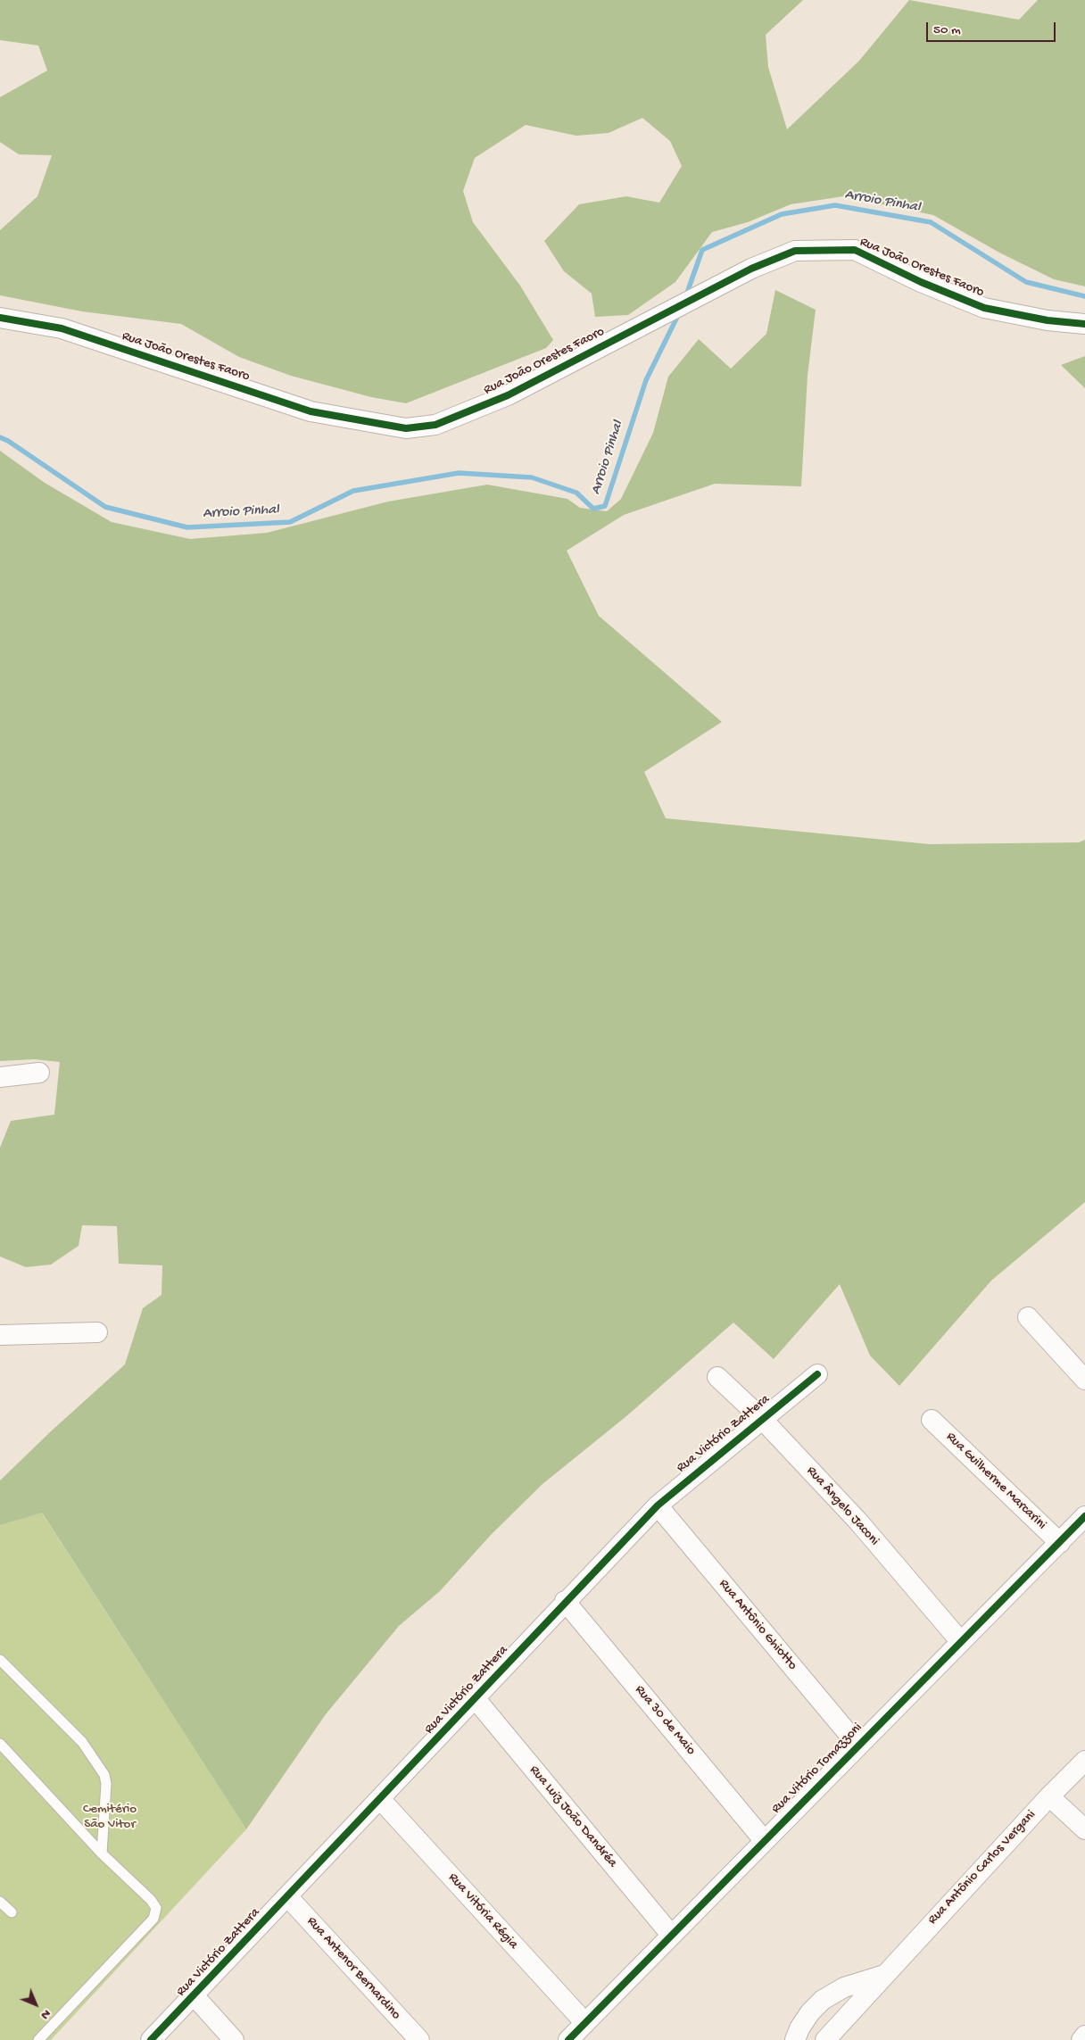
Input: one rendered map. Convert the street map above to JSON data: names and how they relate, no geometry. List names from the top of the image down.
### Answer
{
  "streets": {
    "street": [
      "Rua João Orestes Faoro",
      "Rua Victório Zattera",
      "Rua Guilherme Marcarini",
      "Rua Ângelo Jaconi",
      "Rua Antônio Ghiotto",
      "Rua 30 de Maio",
      "Rua Vitório Tomazzoni",
      "Rua Luiz João Dandréa",
      "Rua Antônio Carlos Vergani",
      "Rua Vitória Régia",
      "Rua Antenor Bernardino"
    ]
  },
  "crossings": [
    ["Rua Victório Zattera", "Rua Ângelo Jaconi"],
    ["Rua Victório Zattera", "Rua Antônio Ghiotto"],
    ["Rua Victório Zattera", "Rua 30 de Maio"],
    ["Rua Victório Zattera", "Rua Luiz João Dandréa"],
    ["Rua Victório Zattera", "Rua Vitória Régia"],
    ["Rua Victório Zattera", "Rua Antenor Bernardino"],
    ["Rua Guilherme Marcarini", "Rua Vitório Tomazzoni"],
    ["Rua Ângelo Jaconi", "Rua Vitório Tomazzoni"],
    ["Rua Antônio Ghiotto", "Rua Vitório Tomazzoni"],
    ["Rua 30 de Maio", "Rua Vitório Tomazzoni"],
    ["Rua Vitório Tomazzoni", "Rua Luiz João Dandréa"],
    ["Rua Vitório Tomazzoni", "Rua Vitória Régia"]
  ],
  "water": ["Arroio Pinhal"],
  "parks": ["Cemitério São Vitor"],
  "scale_bar": "50 m",
  "north": "bottom right"
}
